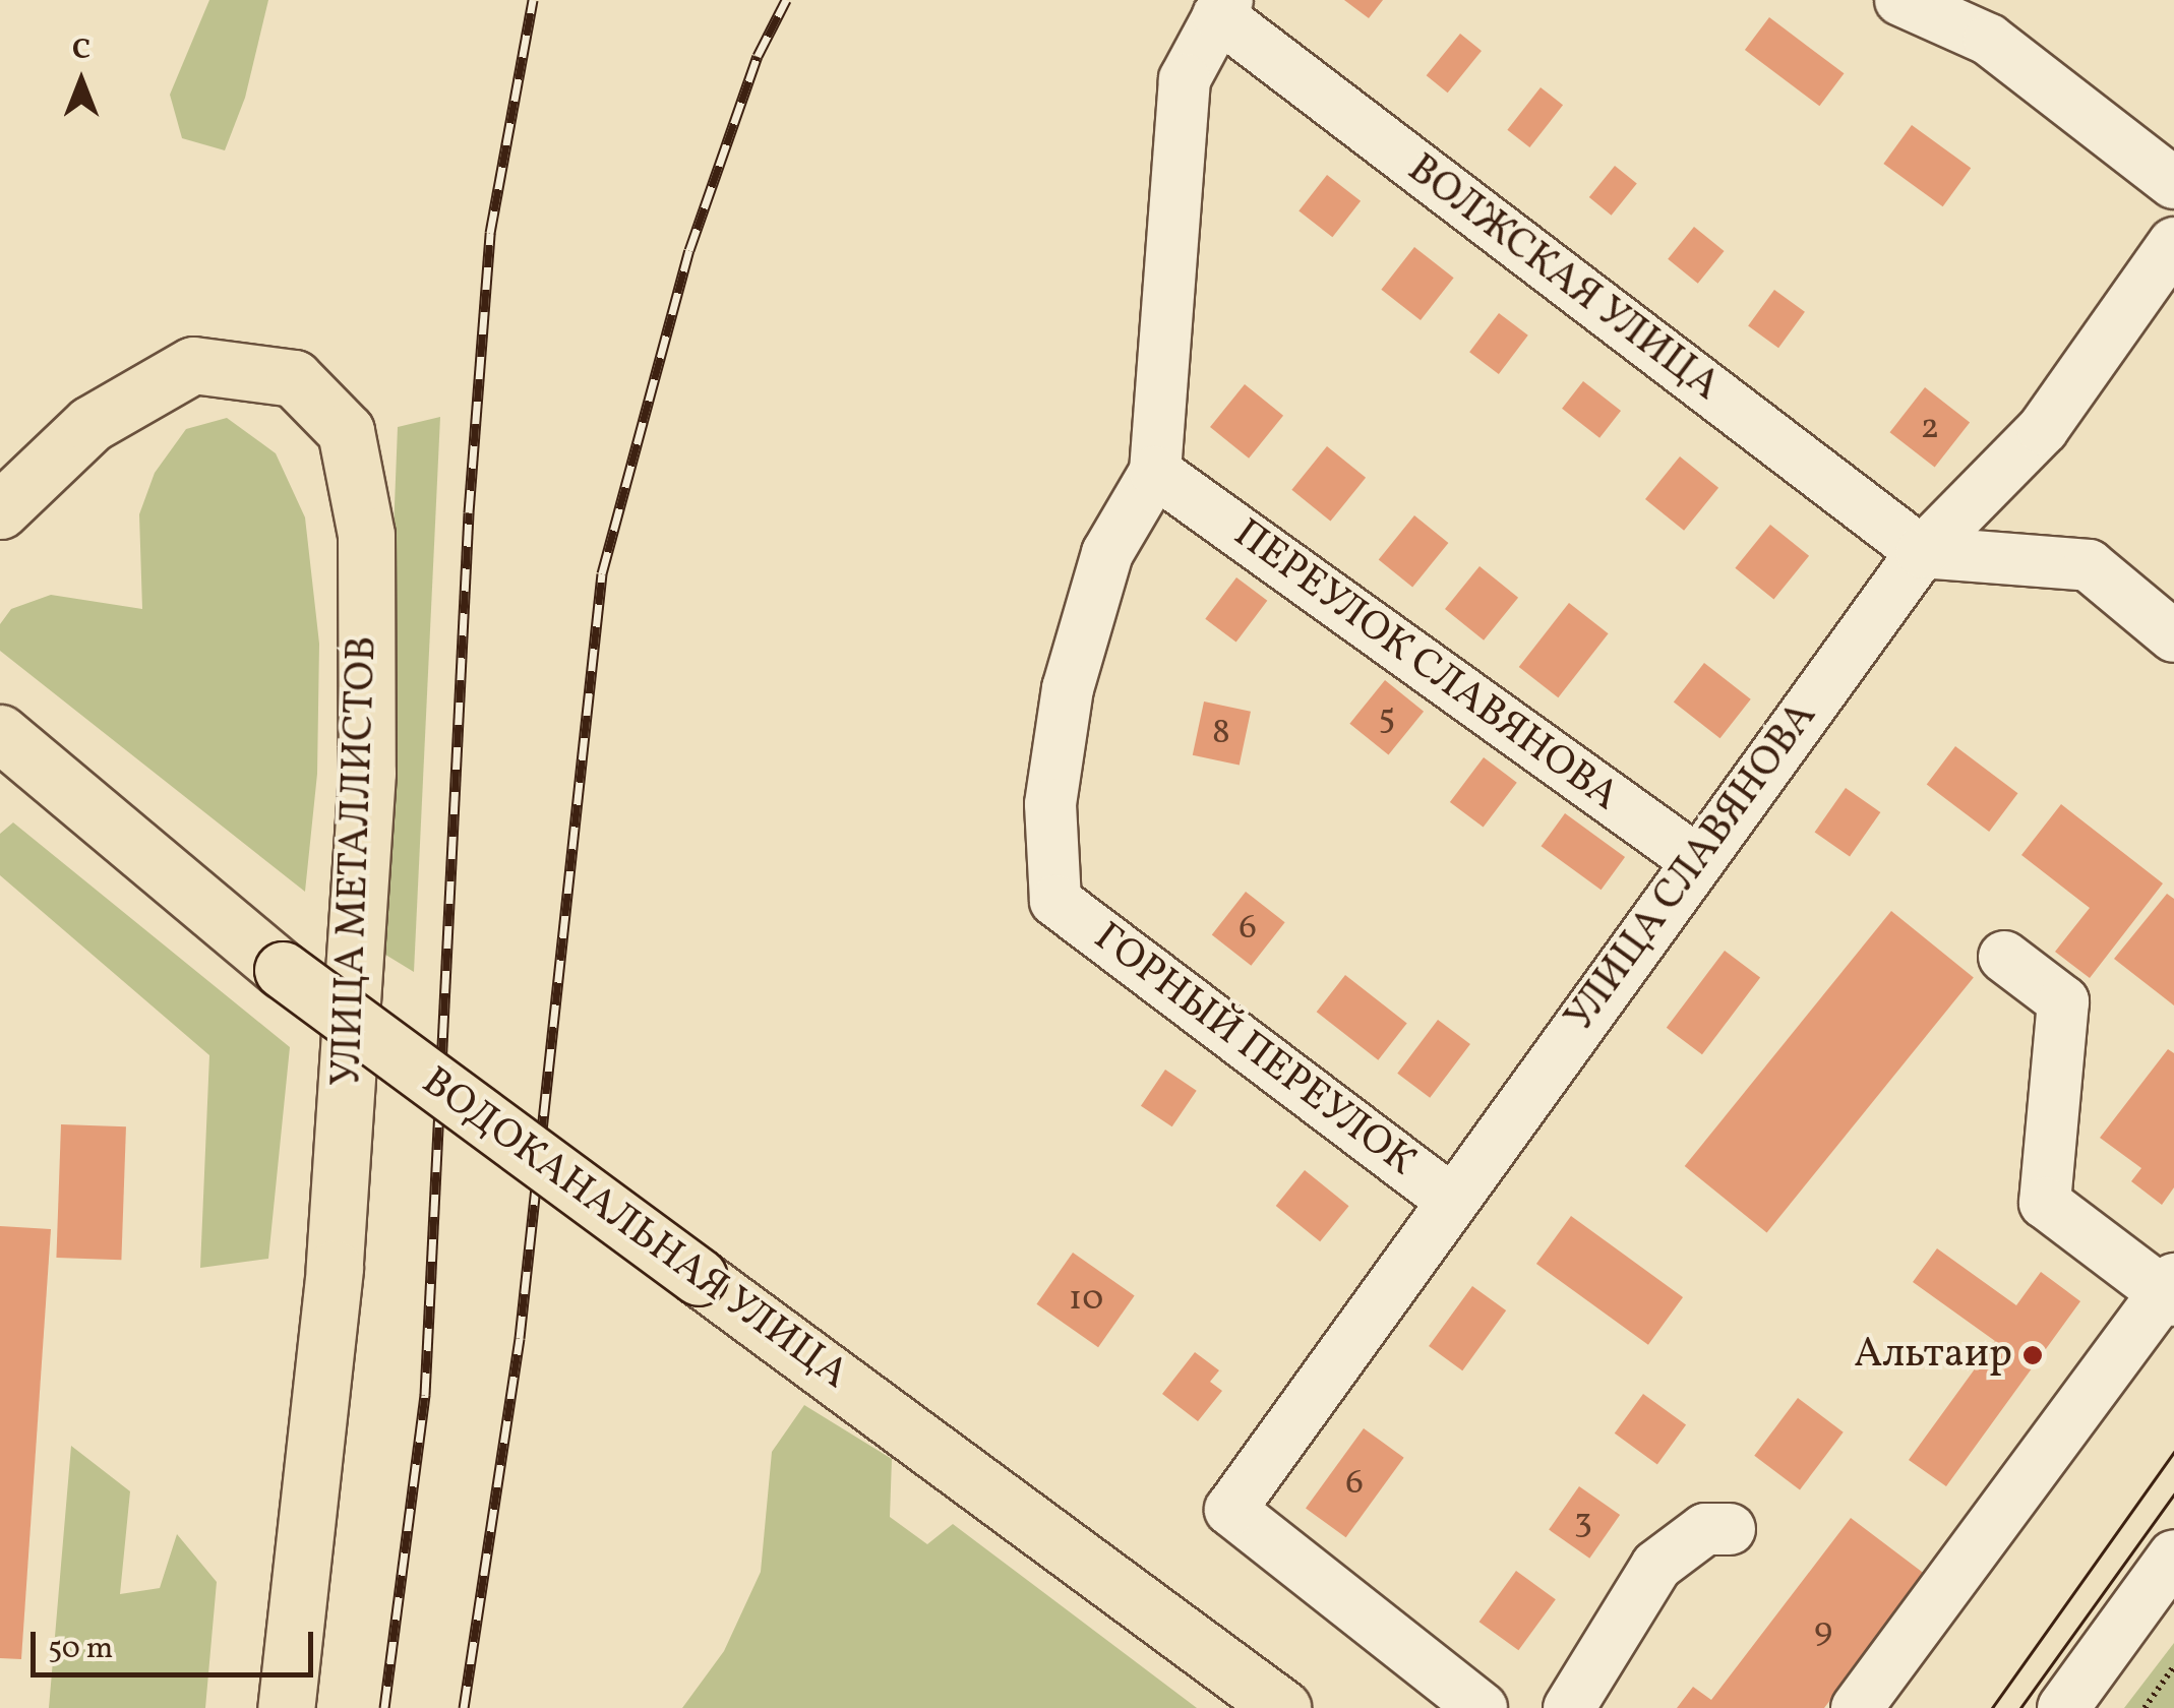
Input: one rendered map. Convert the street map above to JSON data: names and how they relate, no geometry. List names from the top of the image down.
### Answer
{
  "streets": {
    "main road": ["УЛИЦА МЕТАЛЛИСТОВ", "ВОДОКАНАЛЬНАЯ УЛИЦА"],
    "street": [
      "ВОЛЖСКАЯ УЛИЦА",
      "ПЕРЕУЛОК СЛАВЯНОВА",
      "УЛИЦА СЛАВЯНОВА",
      "ГОРНЫЙ ПЕРЕУЛОК"
    ]
  },
  "crossings": [
    ["ВОЛЖСКАЯ УЛИЦА", "УЛИЦА СЛАВЯНОВА"],
    ["ПЕРЕУЛОК СЛАВЯНОВА", "УЛИЦА СЛАВЯНОВА"],
    ["ПЕРЕУЛОК СЛАВЯНОВА", "ГОРНЫЙ ПЕРЕУЛОК"],
    ["УЛИЦА СЛАВЯНОВА", "ГОРНЫЙ ПЕРЕУЛОК"]
  ],
  "places": ["Альтаир"],
  "house_numbers": [
    "2",
    "5",
    "8",
    "6",
    "10",
    "6",
    "3",
    "9"
  ],
  "scale_bar": "50 m",
  "north": "top"
}
